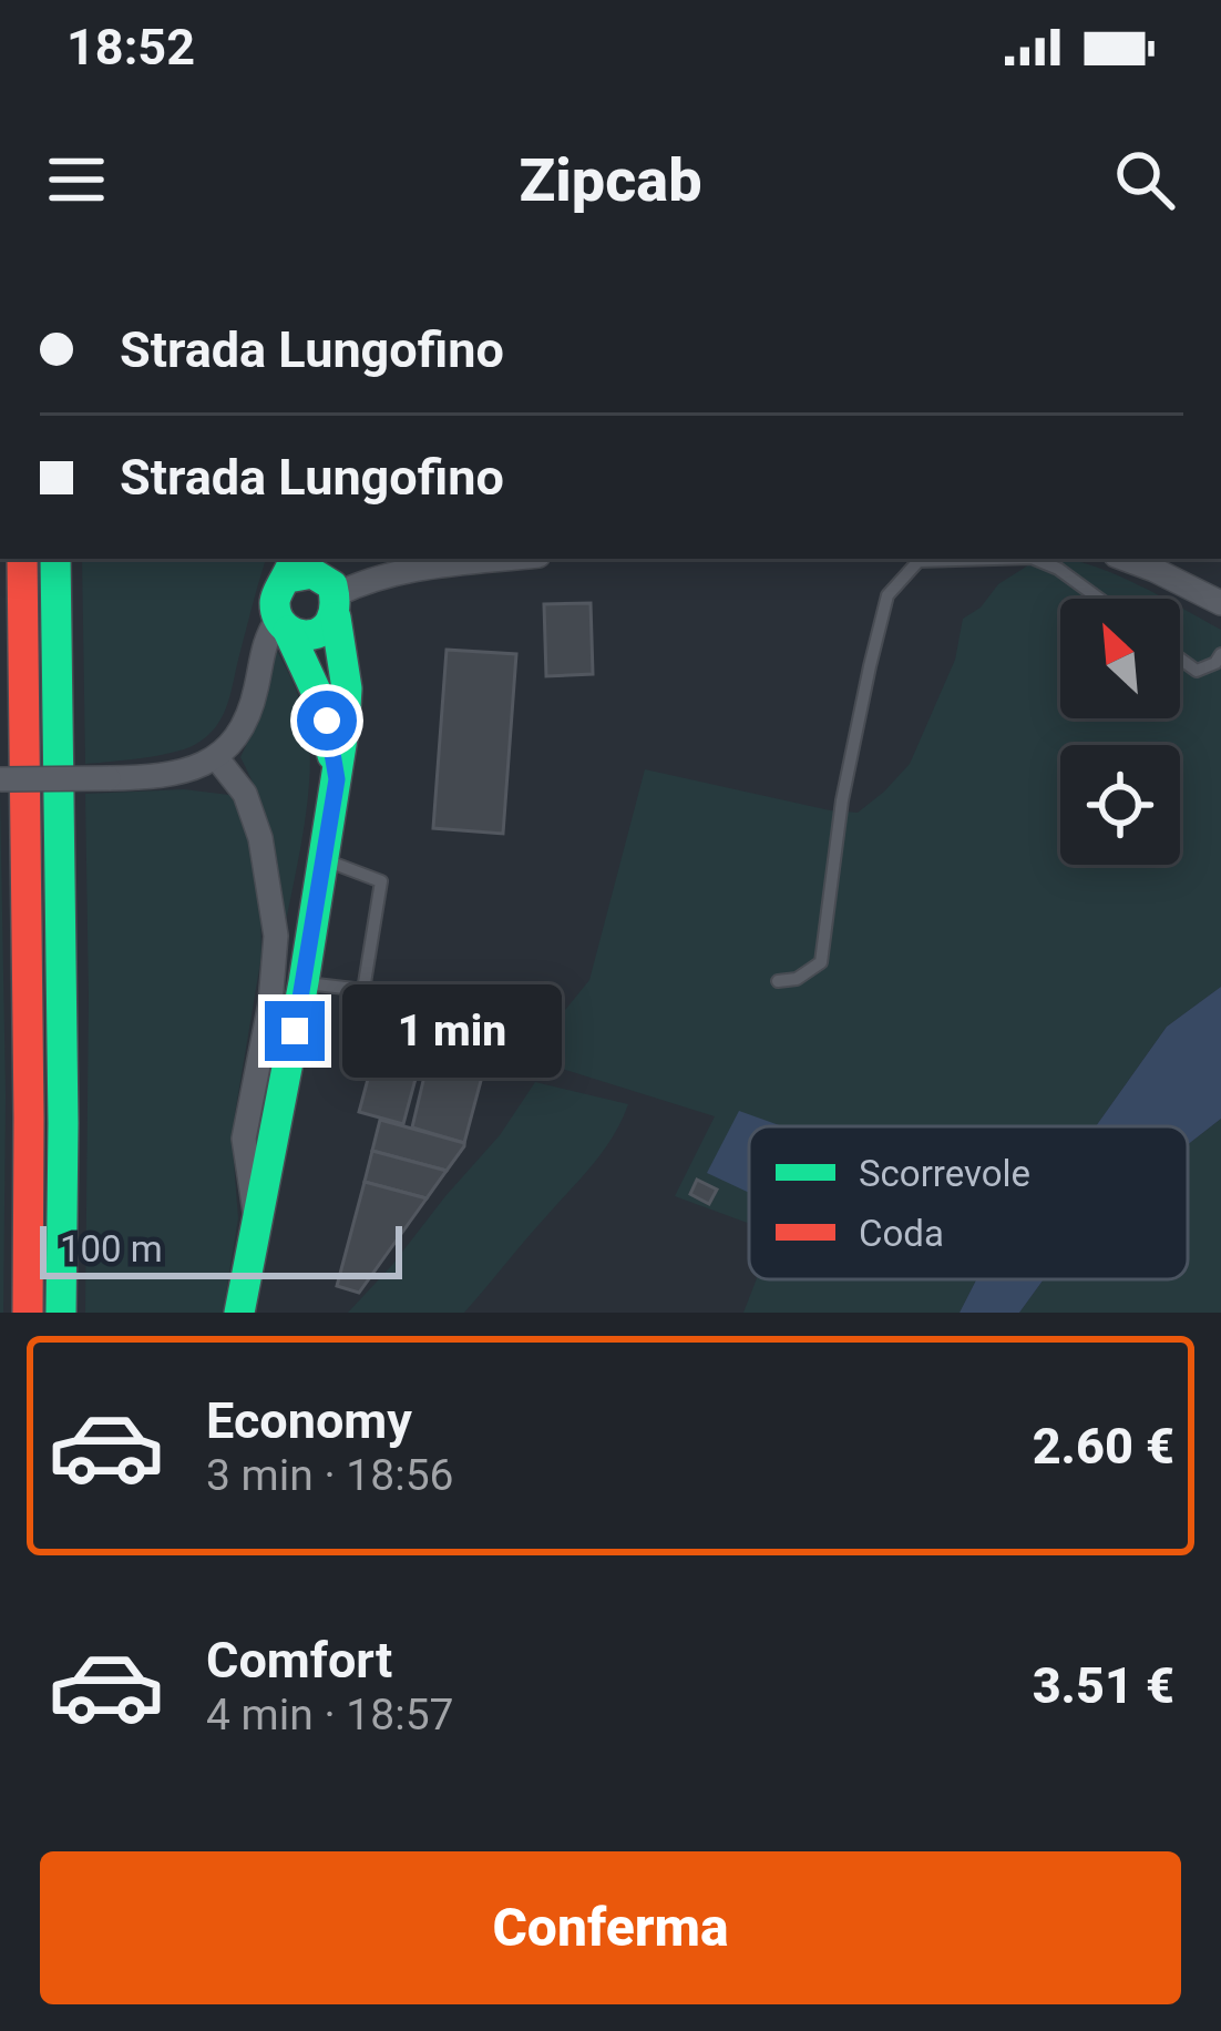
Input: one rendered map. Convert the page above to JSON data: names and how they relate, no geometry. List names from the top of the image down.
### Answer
{
  "legend": ["Scorrevole", "Coda"],
  "scale_bar": "100 m",
  "north": "top left",
  "page": {
    "status": "18:52",
    "header": "Zipcab",
    "banner": ["Strada Lungofino", "Strada Lungofino"],
    "bubble": "1 min",
    "scale": "100 m",
    "list": [
      {
        "name": "Economy",
        "note": "3 min · 18:56",
        "value": "2.60 €"
      },
      {
        "name": "Comfort",
        "note": "4 min · 18:57",
        "value": "3.51 €"
      }
    ],
    "buttons": "Conferma"
  }
}
